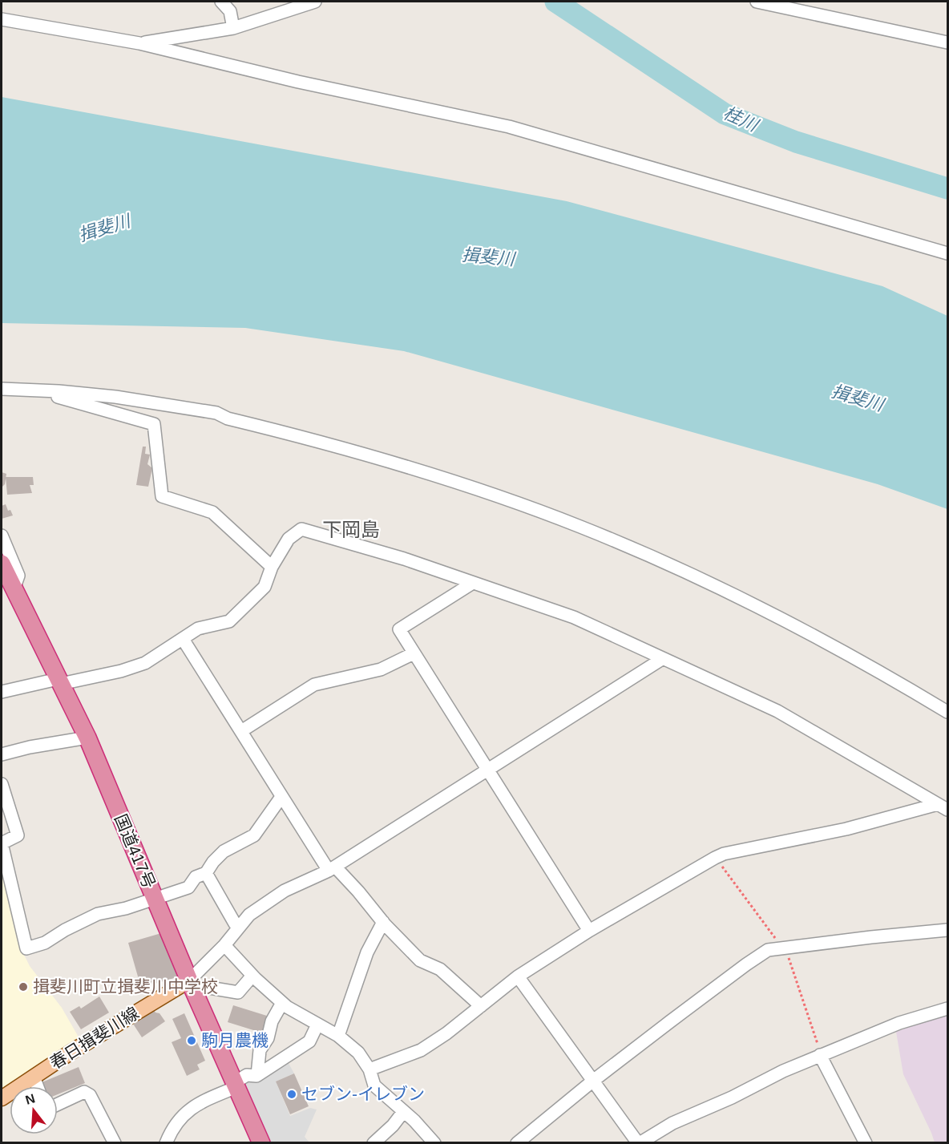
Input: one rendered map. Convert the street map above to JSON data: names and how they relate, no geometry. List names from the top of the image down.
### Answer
{
  "streets": {
    "highway": ["国道417号"],
    "main road": ["春日揖斐川線"]
  },
  "crossings": [
    ["国道417号", "春日揖斐川線"]
  ],
  "districts": ["下岡島"],
  "water": ["桂川", "揖斐川"],
  "places": ["揖斐川町立揖斐川中学校", "駒月農機", "セブン-イレブン"],
  "north": "top"
}
